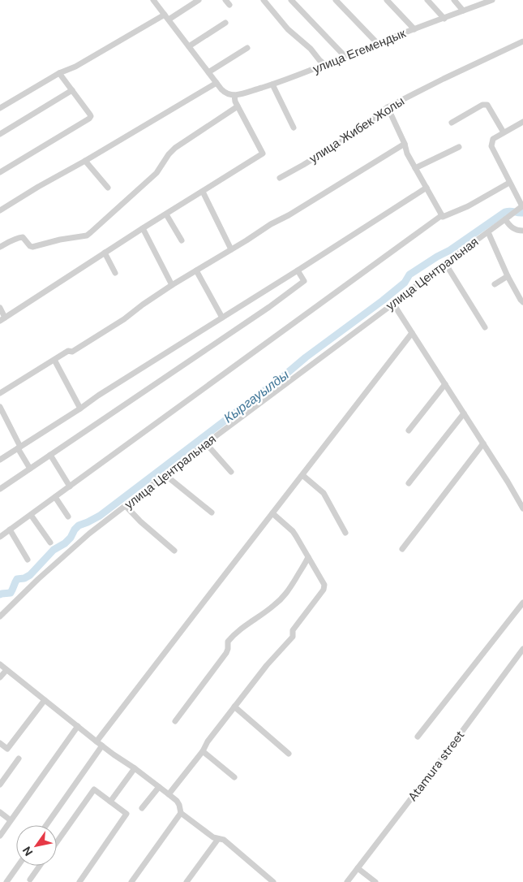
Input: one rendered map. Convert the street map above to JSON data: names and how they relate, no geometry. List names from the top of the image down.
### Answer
{
  "streets": {
    "street": [
      "улица Егемендык",
      "улица Жибек Жолы",
      "улица Центральная",
      "Atamura street"
    ]
  },
  "water": ["Кыргауылды"],
  "north": "bottom left"
}
